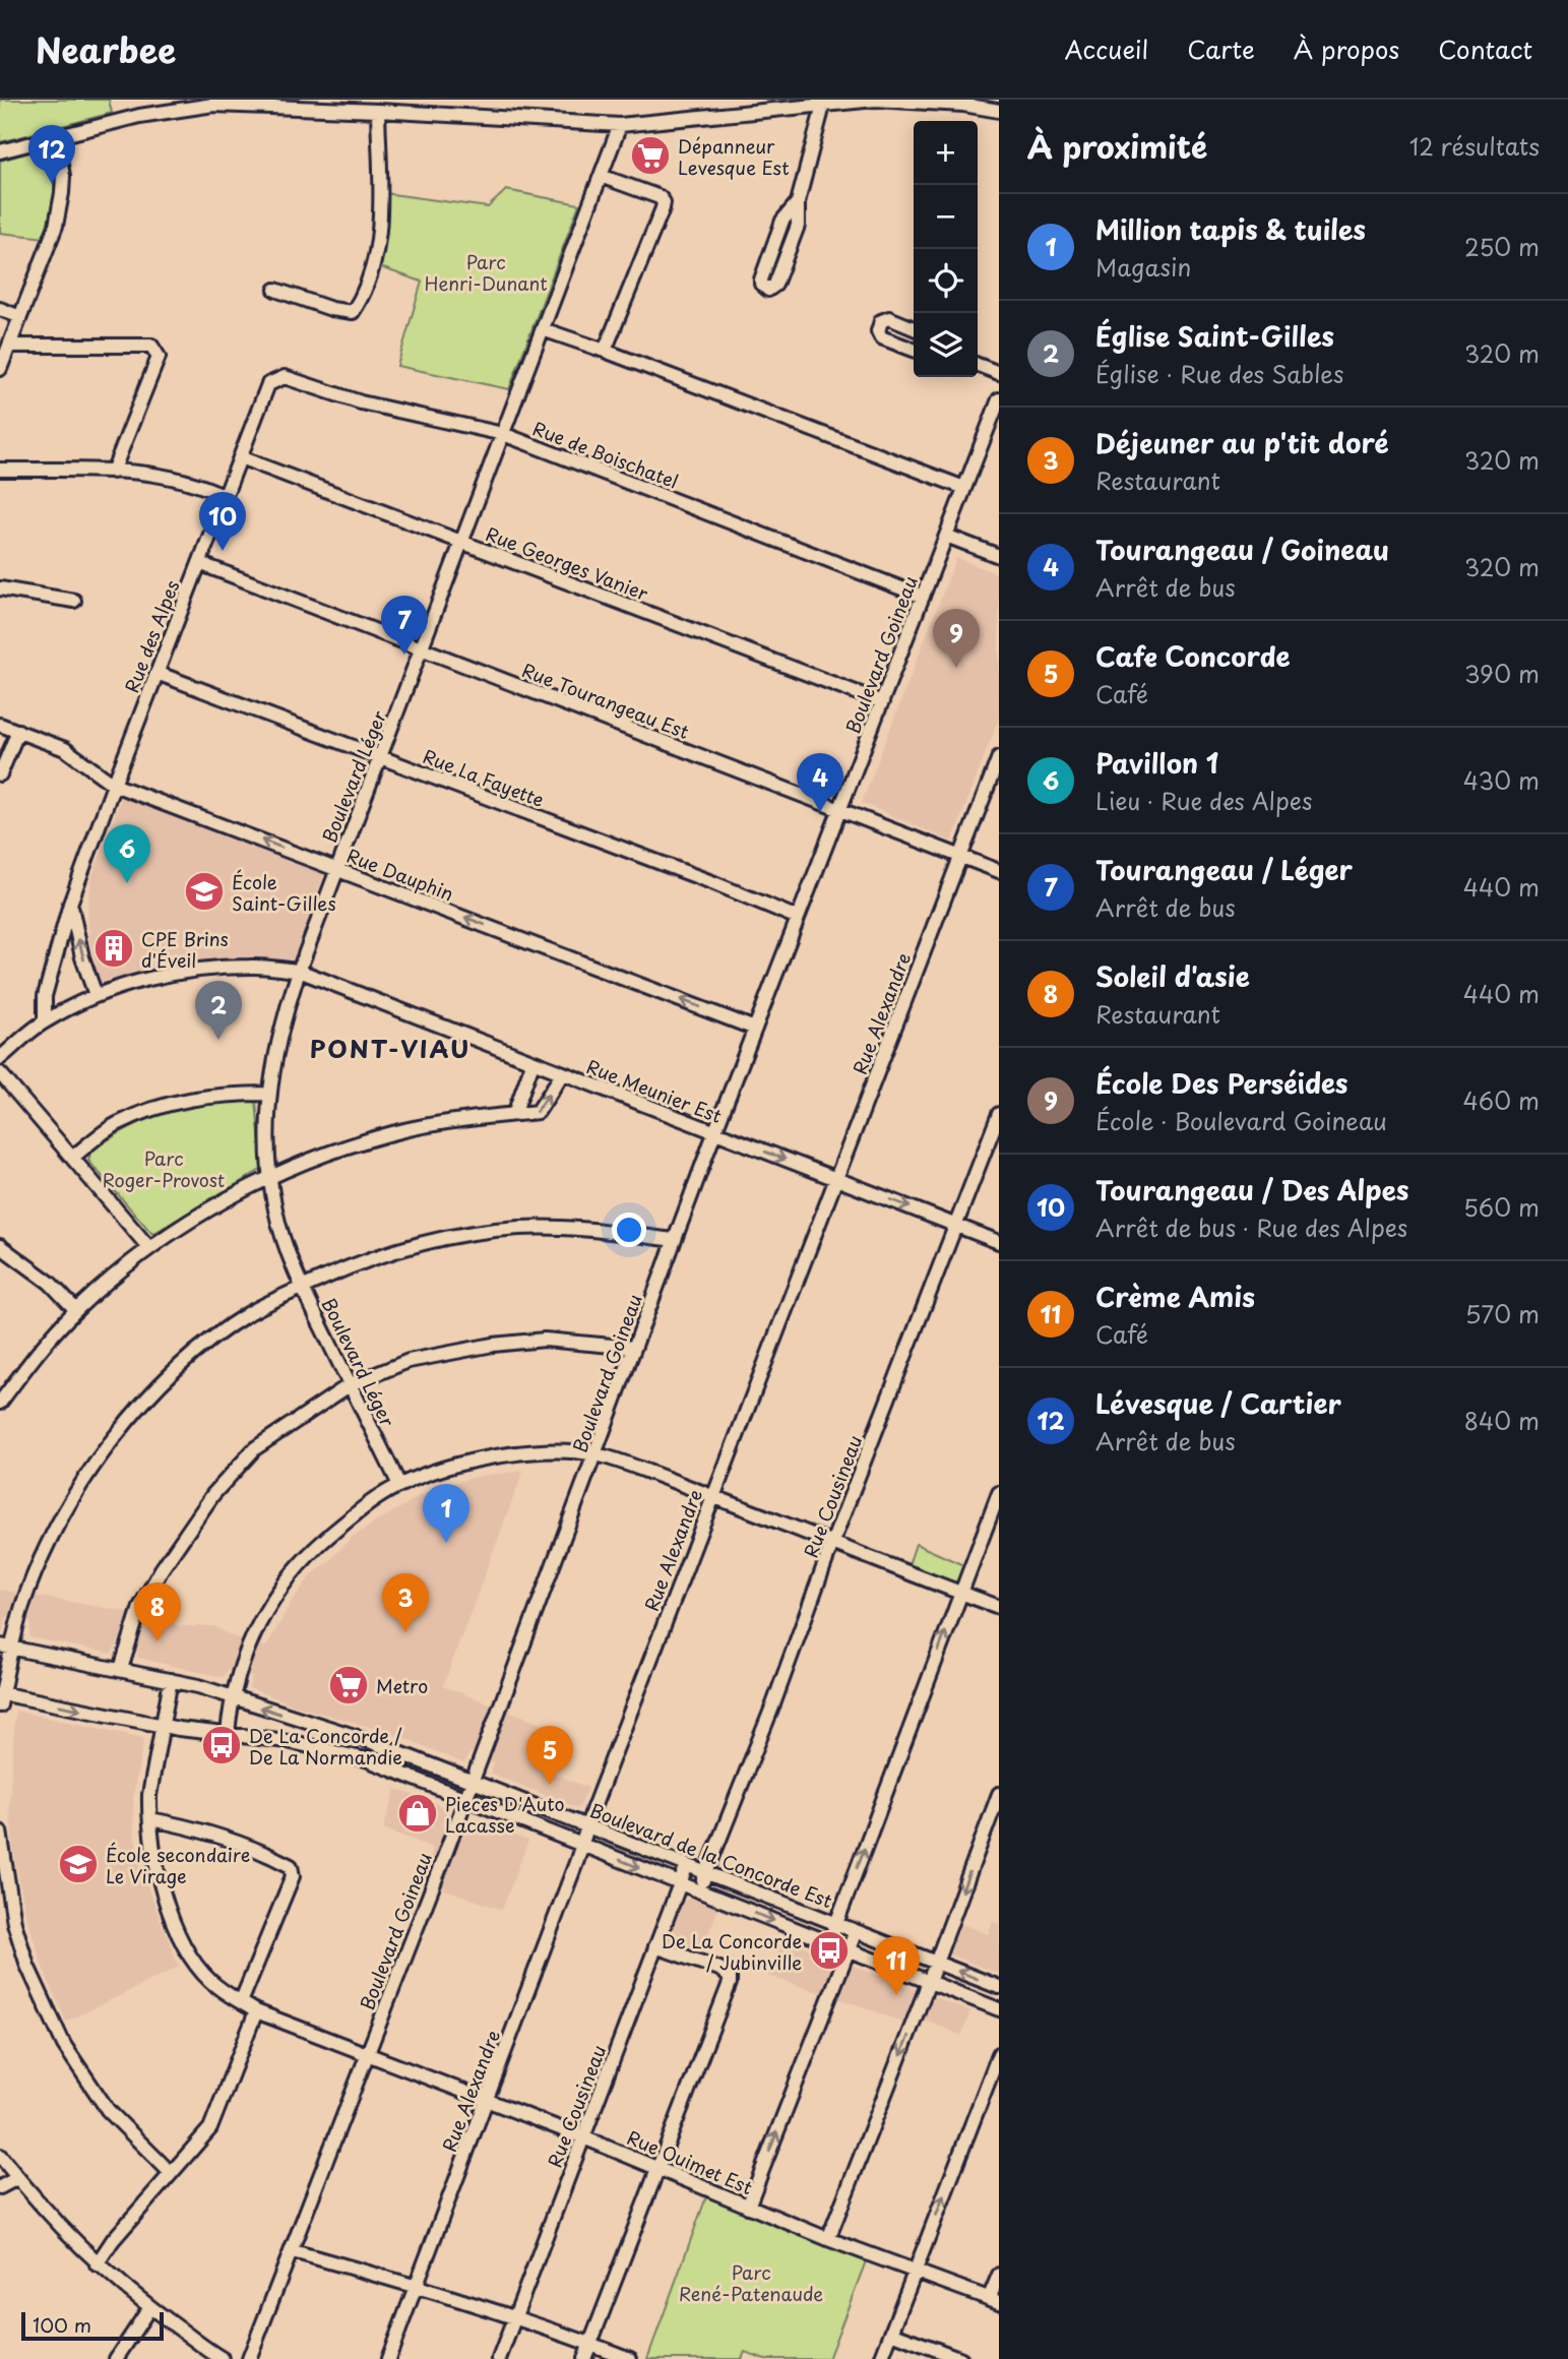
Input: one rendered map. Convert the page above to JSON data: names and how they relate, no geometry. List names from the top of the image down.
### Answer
{
  "streets": {
    "street": [
      "Rue de Boischatel",
      "Rue Georges Vanier",
      "Rue des Alpes",
      "Boulevard Goineau",
      "Rue Tourangeau Est",
      "Boulevard Léger",
      "Rue La Fayette",
      "Rue Dauphin",
      "Rue Alexandre",
      "Rue Meunier Est",
      "Rue Cousineau",
      "Boulevard de la Concorde Est",
      "Rue Ouimet Est"
    ]
  },
  "crossings": [
    ["Rue de Boischatel", "Rue des Alpes"],
    ["Rue de Boischatel", "Boulevard Goineau"],
    ["Rue de Boischatel", "Boulevard Léger"],
    ["Rue Georges Vanier", "Rue des Alpes"],
    ["Rue Georges Vanier", "Boulevard Goineau"],
    ["Rue Georges Vanier", "Boulevard Léger"],
    ["Rue des Alpes", "Rue Tourangeau Est"],
    ["Rue des Alpes", "Rue La Fayette"],
    ["Rue des Alpes", "Rue Dauphin"],
    ["Rue des Alpes", "Rue Meunier Est"],
    ["Boulevard Goineau", "Rue Tourangeau Est"],
    ["Boulevard Goineau", "Rue La Fayette"],
    ["Boulevard Goineau", "Rue Dauphin"],
    ["Boulevard Goineau", "Rue Meunier Est"],
    ["Boulevard Goineau", "Boulevard de la Concorde Est"],
    ["Boulevard Goineau", "Rue Ouimet Est"],
    ["Rue Tourangeau Est", "Boulevard Léger"],
    ["Rue Tourangeau Est", "Rue Alexandre"],
    ["Boulevard Léger", "Rue La Fayette"],
    ["Boulevard Léger", "Rue Dauphin"],
    ["Boulevard Léger", "Rue Meunier Est"],
    ["Rue Alexandre", "Rue Meunier Est"],
    ["Rue Alexandre", "Boulevard de la Concorde Est"],
    ["Rue Alexandre", "Rue Ouimet Est"],
    ["Rue Meunier Est", "Rue Cousineau"],
    ["Rue Cousineau", "Boulevard de la Concorde Est"],
    ["Rue Cousineau", "Rue Ouimet Est"],
    ["Boulevard de la Concorde Est", "Rue Ouimet Est"]
  ],
  "one_way": ["Rue Dauphin"],
  "districts": ["PONT-VIAU"],
  "parks": ["Parc Henri-Dunant", "Parc Roger-Provost", "Parc René-Patenaude"],
  "places": {
    "supermarket": ["Dépanneur Levesque Est", "Metro"],
    "school or university": ["École Saint-Gilles", "École secondaire Le Virage"],
    "building": ["CPE Brins d'Éveil"],
    "bus stop": ["De La Concorde / De La Normandie", "De La Concorde / Jubinville"],
    "shop": ["Pieces D'Auto Lacasse"]
  },
  "scale_bar": "100 m",
  "page": {
    "header": "Nearbee",
    "nav": [
      "Accueil",
      "Carte",
      "À propos",
      "Contact"
    ],
    "heading": ["À proximité", "12 résultats"],
    "map_buttons": ["+", "−"],
    "pins": [
      "12",
      "10",
      "7",
      "9",
      "4",
      "6",
      "2",
      "1",
      "3",
      "8",
      "5",
      "11"
    ],
    "list": [
      {
        "mark": "1",
        "name": "Million tapis & tuiles",
        "note": "Magasin",
        "value": "250 m"
      },
      {
        "mark": "2",
        "name": "Église Saint-Gilles",
        "note": "Église · Rue des Sables",
        "value": "320 m"
      },
      {
        "mark": "3",
        "name": "Déjeuner au p'tit doré",
        "note": "Restaurant",
        "value": "320 m"
      },
      {
        "mark": "4",
        "name": "Tourangeau / Goineau",
        "note": "Arrêt de bus",
        "value": "320 m"
      },
      {
        "mark": "5",
        "name": "Cafe Concorde",
        "note": "Café",
        "value": "390 m"
      },
      {
        "mark": "6",
        "name": "Pavillon 1",
        "note": "Lieu · Rue des Alpes",
        "value": "430 m"
      },
      {
        "mark": "7",
        "name": "Tourangeau / Léger",
        "note": "Arrêt de bus",
        "value": "440 m"
      },
      {
        "mark": "8",
        "name": "Soleil d'asie",
        "note": "Restaurant",
        "value": "440 m"
      },
      {
        "mark": "9",
        "name": "École Des Perséides",
        "note": "École · Boulevard Goineau",
        "value": "460 m"
      },
      {
        "mark": "10",
        "name": "Tourangeau / Des Alpes",
        "note": "Arrêt de bus · Rue des Alpes",
        "value": "560 m"
      },
      {
        "mark": "11",
        "name": "Crème Amis",
        "note": "Café",
        "value": "570 m"
      },
      {
        "mark": "12",
        "name": "Lévesque / Cartier",
        "note": "Arrêt de bus",
        "value": "840 m"
      }
    ],
    "scale": "100 m"
  }
}
